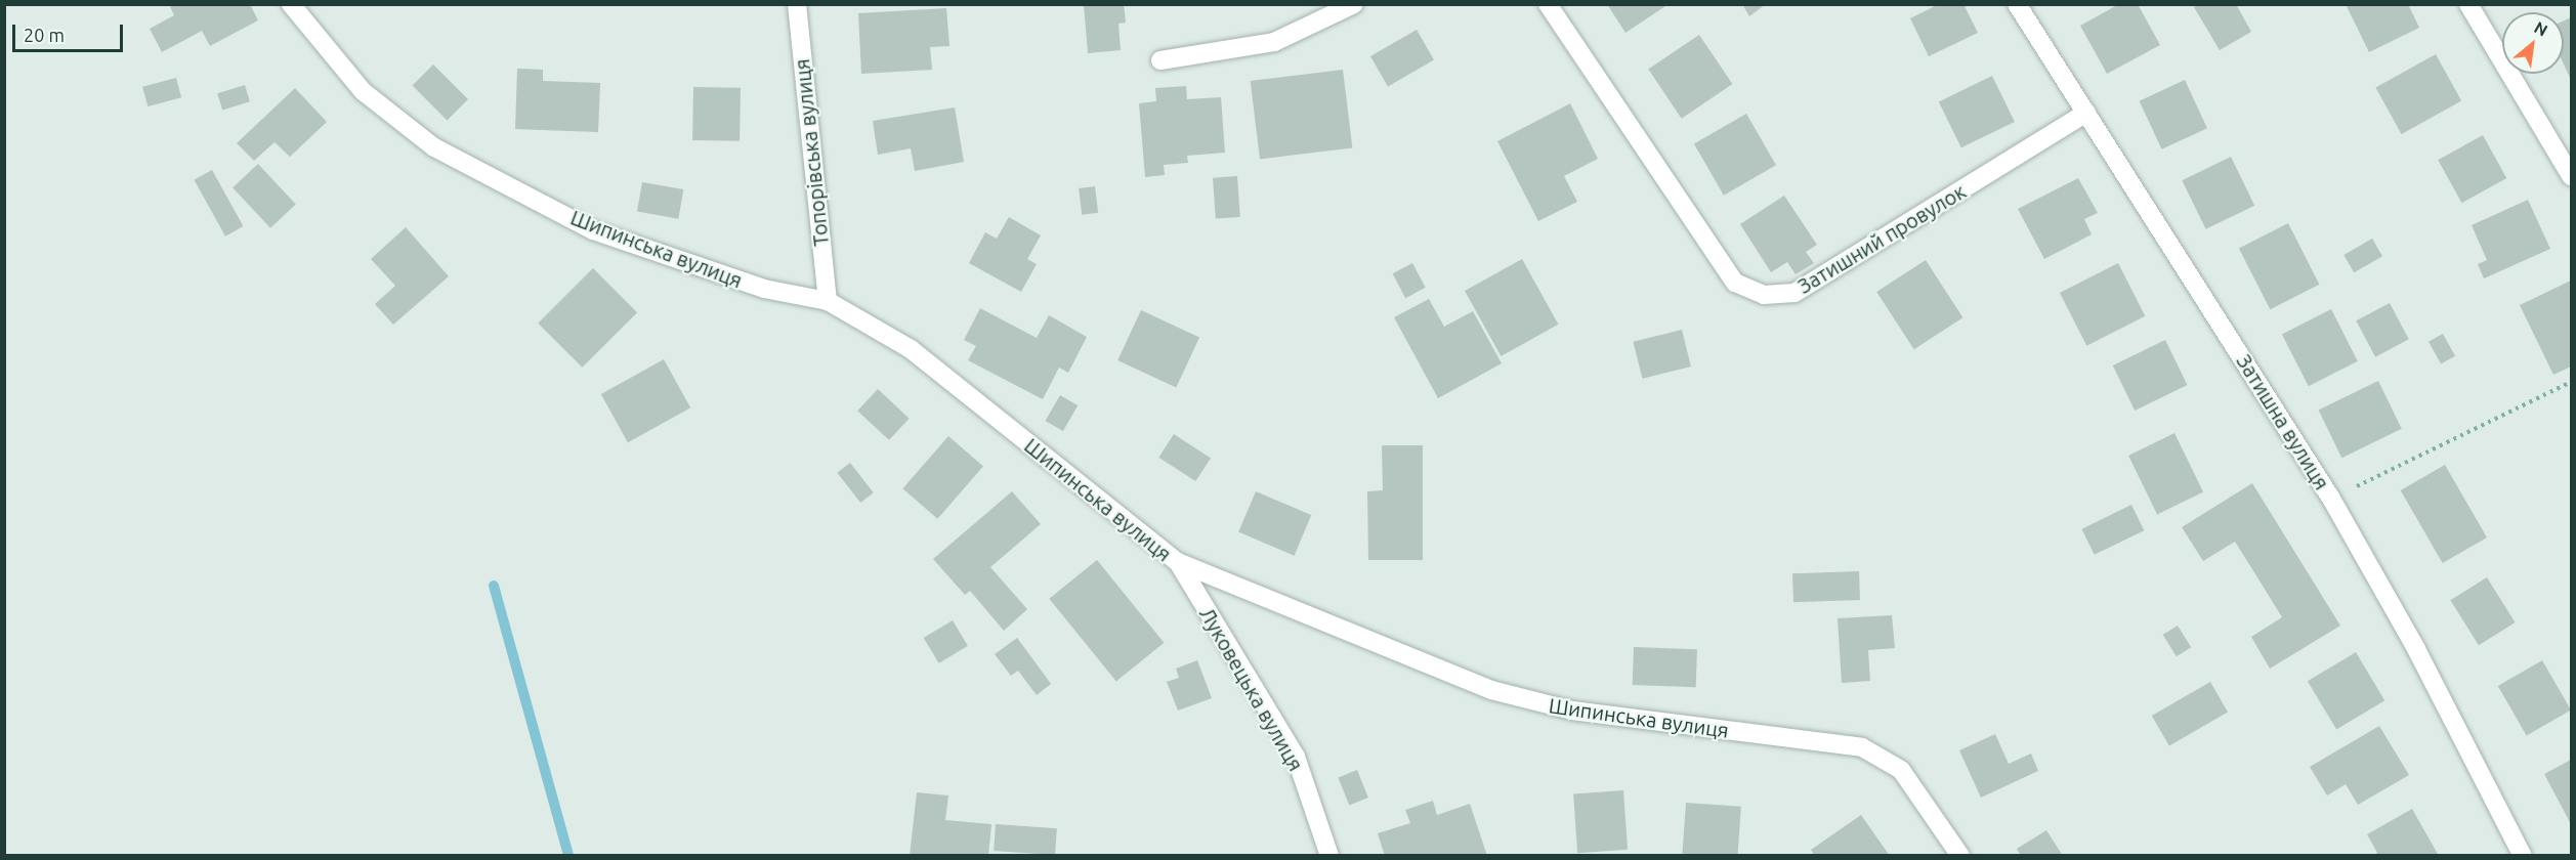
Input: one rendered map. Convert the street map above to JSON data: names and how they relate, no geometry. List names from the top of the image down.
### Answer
{
  "streets": {
    "street": [
      "Топорівська вулиця",
      "Затишний провулок",
      "Шипинська вулиця",
      "Затишна вулиця",
      "Луковецька вулиця"
    ]
  },
  "crossings": [
    ["Топорівська вулиця", "Шипинська вулиця"],
    ["Затишний провулок", "Затишна вулиця"],
    ["Шипинська вулиця", "Луковецька вулиця"]
  ],
  "scale_bar": "20 m",
  "north": "top right"
}
